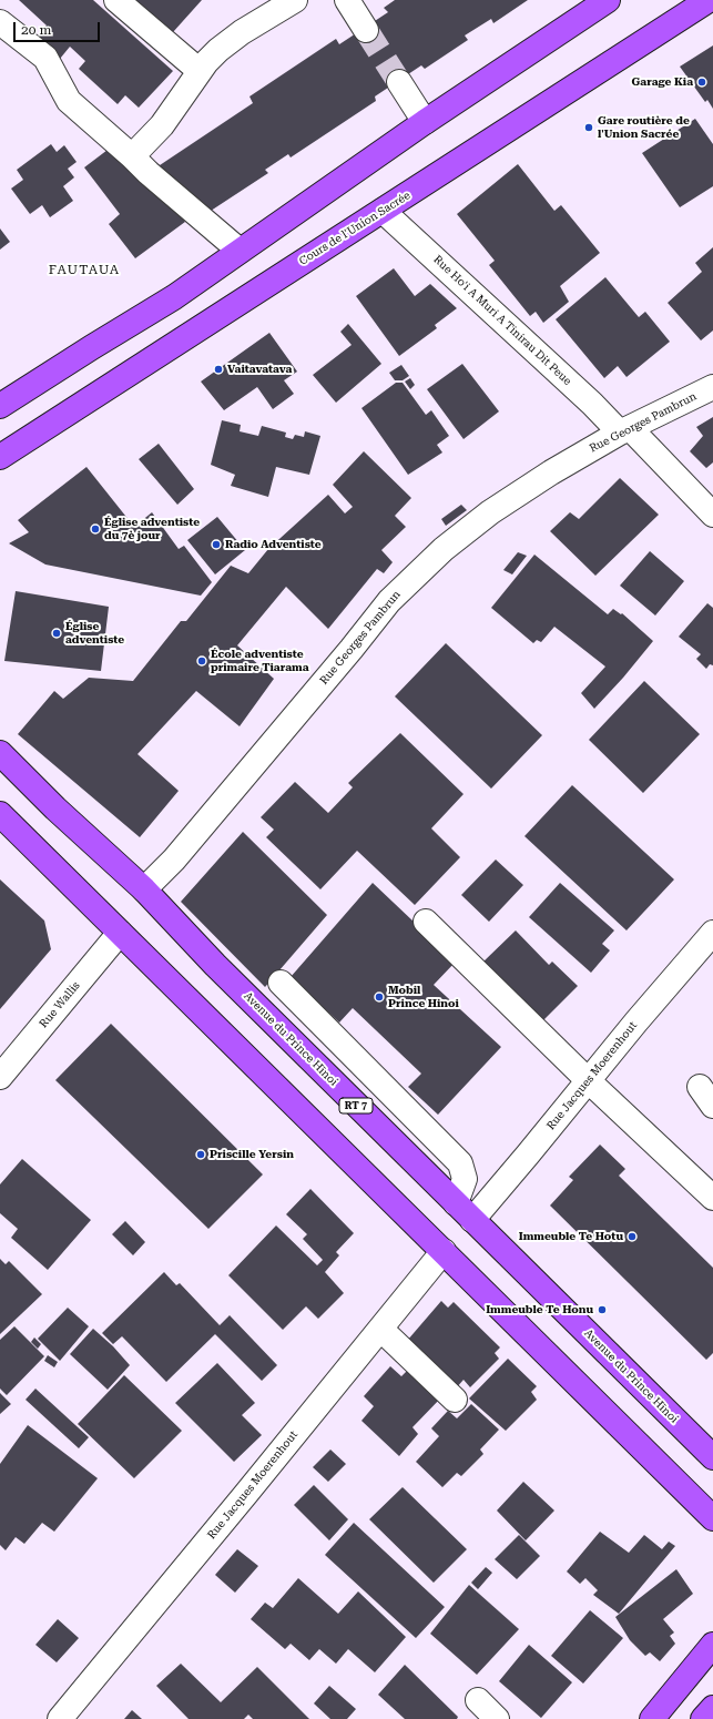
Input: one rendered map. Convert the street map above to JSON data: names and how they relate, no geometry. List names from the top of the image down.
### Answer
{
  "streets": {
    "main road": ["Cours de l'Union Sacrée", "Avenue du Prince Hīnoi", "RT 7"],
    "street": [
      "Rue Ho'i A Muri A Tinirau Dit Peue",
      "Rue Georges Pambrun",
      "Rue Wallis",
      "Rue Jacques Moerenhout"
    ]
  },
  "crossings": [
    ["Cours de l'Union Sacrée", "Rue Ho'i A Muri A Tinirau Dit Peue"],
    ["Rue Ho'i A Muri A Tinirau Dit Peue", "Rue Georges Pambrun"],
    ["Rue Georges Pambrun", "Avenue du Prince Hīnoi"],
    ["Avenue du Prince Hīnoi", "Rue Jacques Moerenhout"]
  ],
  "districts": ["FAUTAUA"],
  "places": [
    "Garage Kia",
    "Gare routière de l'Union Sacrée",
    "Vaitavatava",
    "Église adventiste du 7è jour",
    "Radio Adventiste",
    "Église adventiste",
    "École adventiste primaire Tiarama",
    "Mobil Prince Hinoi",
    "Priscille Yersin",
    "Immeuble Te Hotu",
    "Immeuble Te Honu"
  ],
  "scale_bar": "20 m"
}
